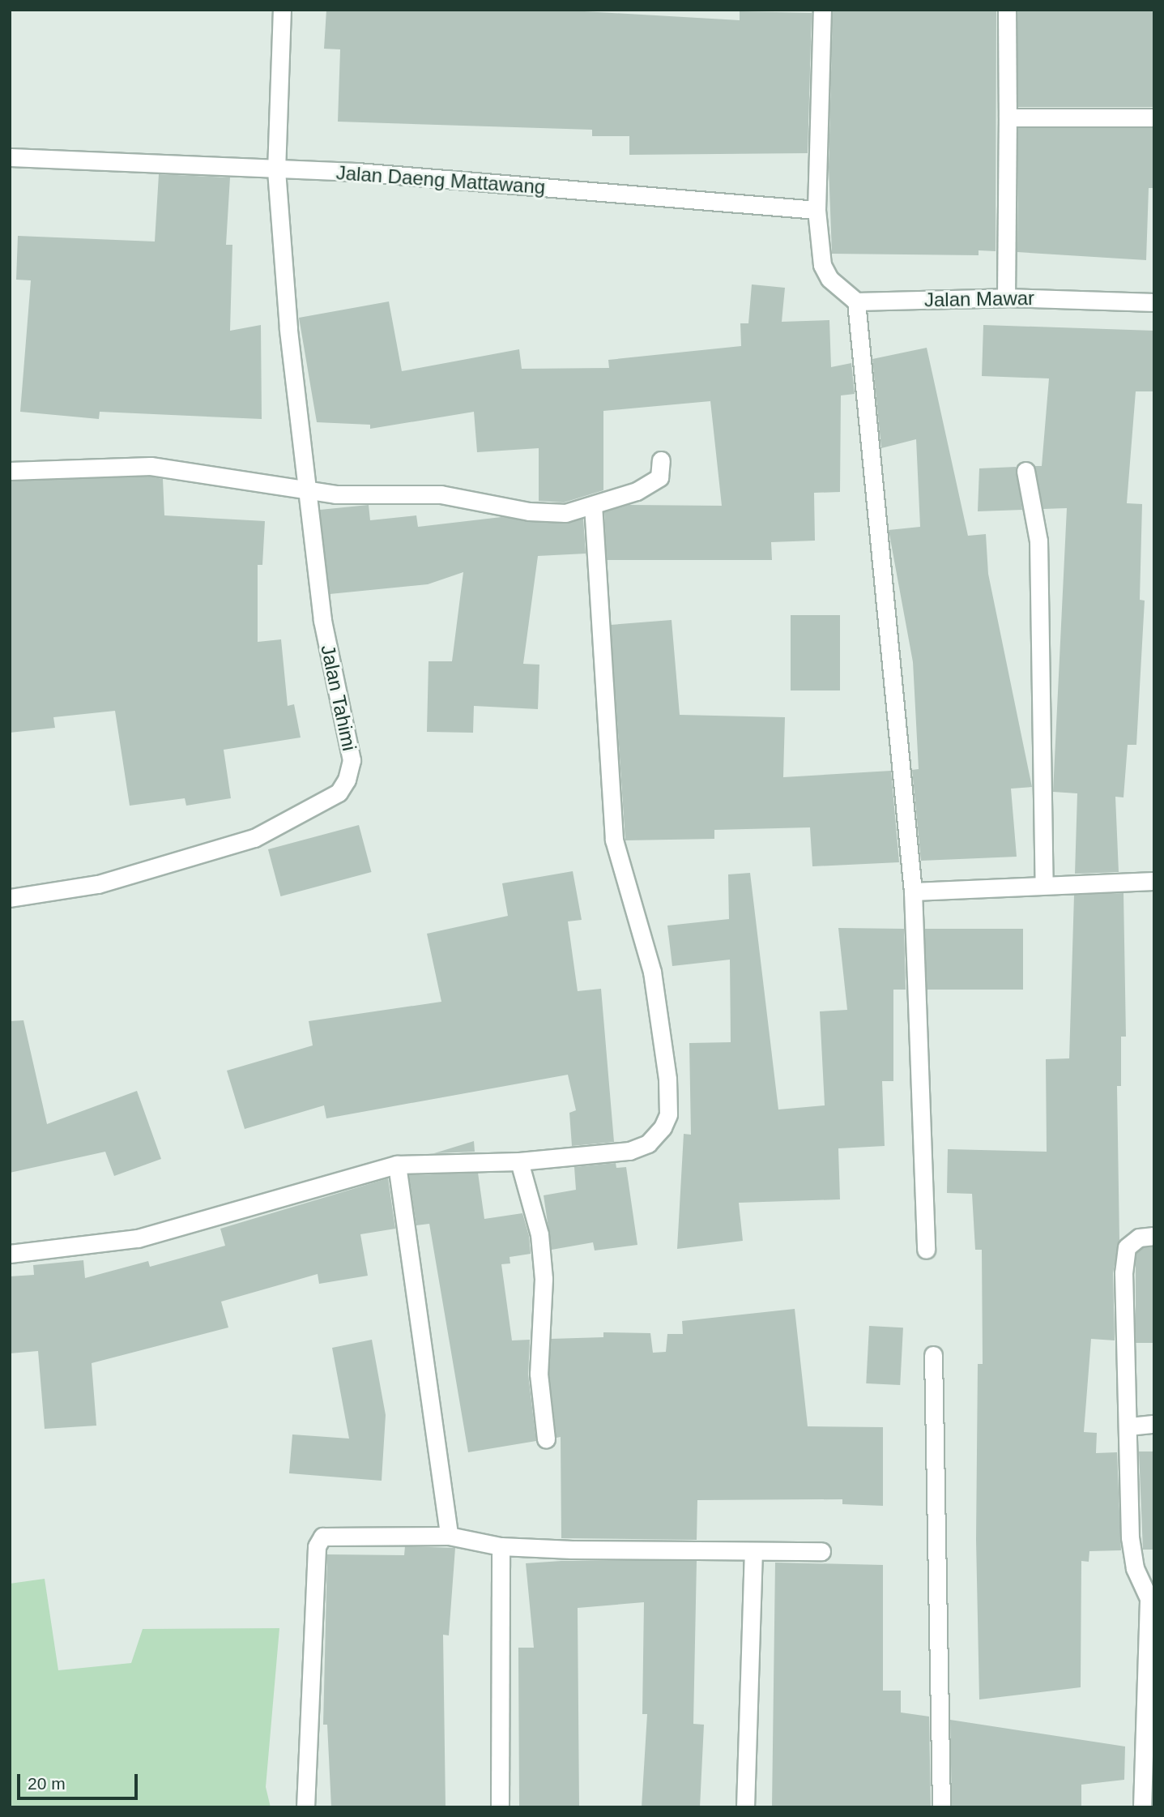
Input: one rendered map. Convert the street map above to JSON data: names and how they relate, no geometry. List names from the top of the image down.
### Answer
{
  "streets": {
    "street": ["Jalan Daeng Mattawang", "Jalan Mawar", "Jalan Tahimi"]
  },
  "crossings": [
    ["Jalan Daeng Mattawang", "Jalan Tahimi"]
  ],
  "scale_bar": "20 m"
}
